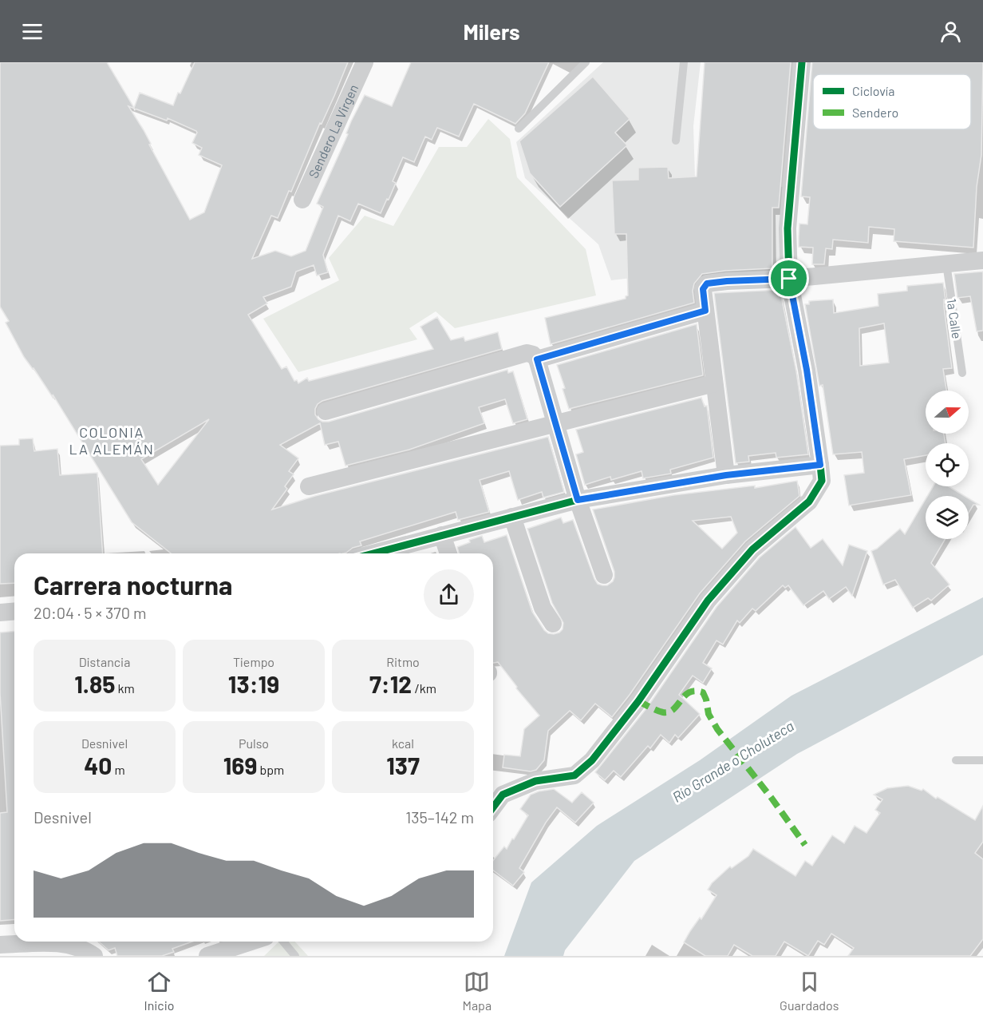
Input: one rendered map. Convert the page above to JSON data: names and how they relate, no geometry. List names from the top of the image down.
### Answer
{
  "streets": {
    "street": ["Sendero La Virgen"],
    "lane": ["1a Calle"]
  },
  "districts": ["COLONIA LA ALEMÁN"],
  "water": ["Río Grande o Choluteca"],
  "legend": ["Ciclovía", "Sendero"],
  "north": "right",
  "page": {
    "header": "Milers",
    "heading": ["Carrera nocturna", "20:04 · 5 × 370 m"],
    "stats": [
      ["Distancia", "1.85 km"],
      ["Tiempo", "13:19"],
      ["Ritmo", "7:12 /km"],
      ["Desnivel", "40 m"],
      ["Pulso", "169 bpm"],
      ["kcal", "137"]
    ],
    "chart": ["Desnivel", "135–142 m"],
    "tabs": ["Inicio", "Mapa", "Guardados"]
  }
}
